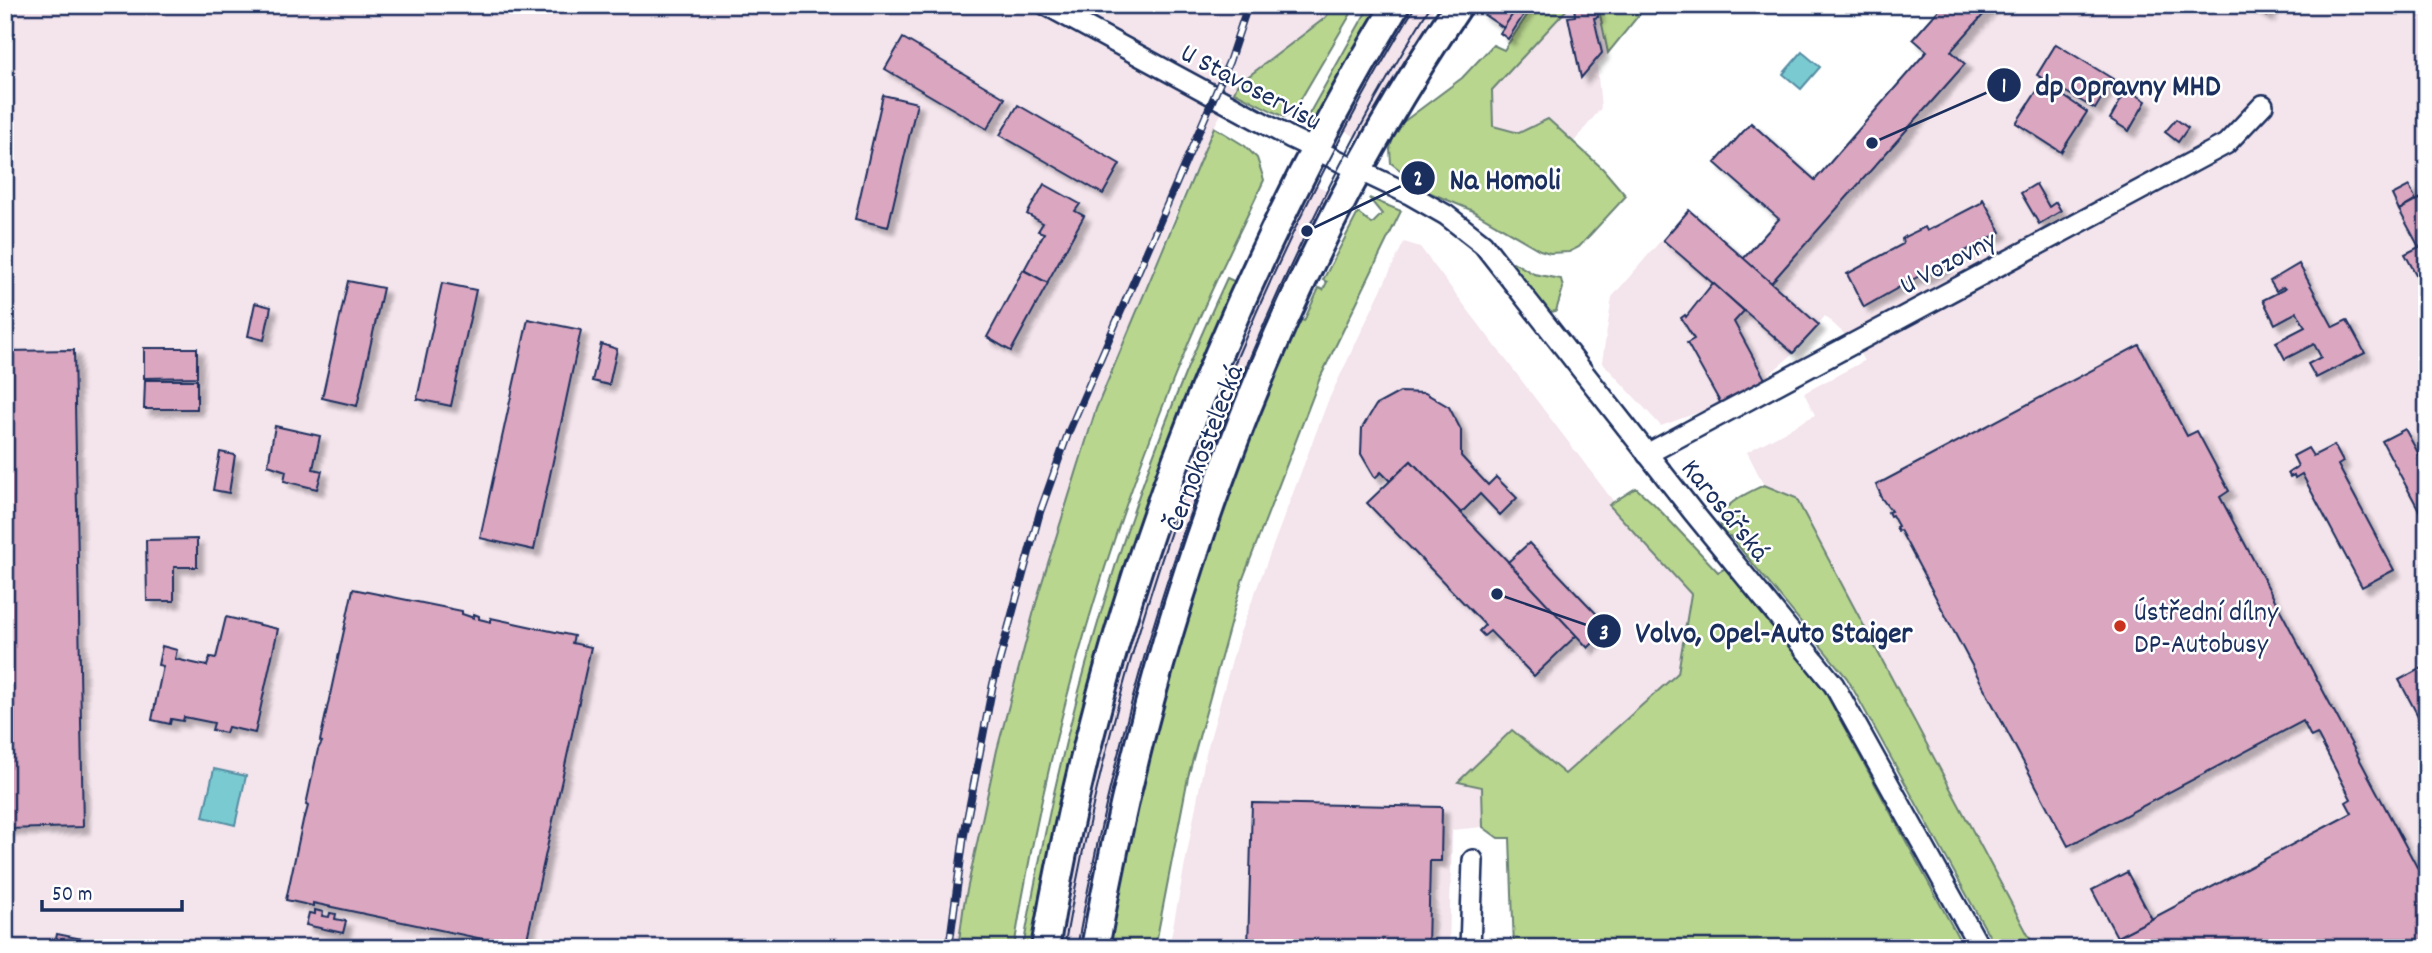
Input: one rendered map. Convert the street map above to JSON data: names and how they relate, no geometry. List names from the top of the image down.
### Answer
{
  "streets": {
    "main road": ["Černokostelecká"],
    "street": ["U Stavoservisu", "U Vozovny", "Karosářská"]
  },
  "crossings": [
    ["U Stavoservisu", "Černokostelecká"],
    ["U Stavoservisu", "Karosářská"],
    ["U Vozovny", "Karosářská"],
    ["Černokostelecká", "Karosářská"]
  ],
  "places": [
    "dp Opravny MHD",
    "Na Homoli",
    "Volvo, Opel-Auto Staiger",
    "Ústřední dílny DP-Autobusy"
  ],
  "scale_bar": "50 m"
}
